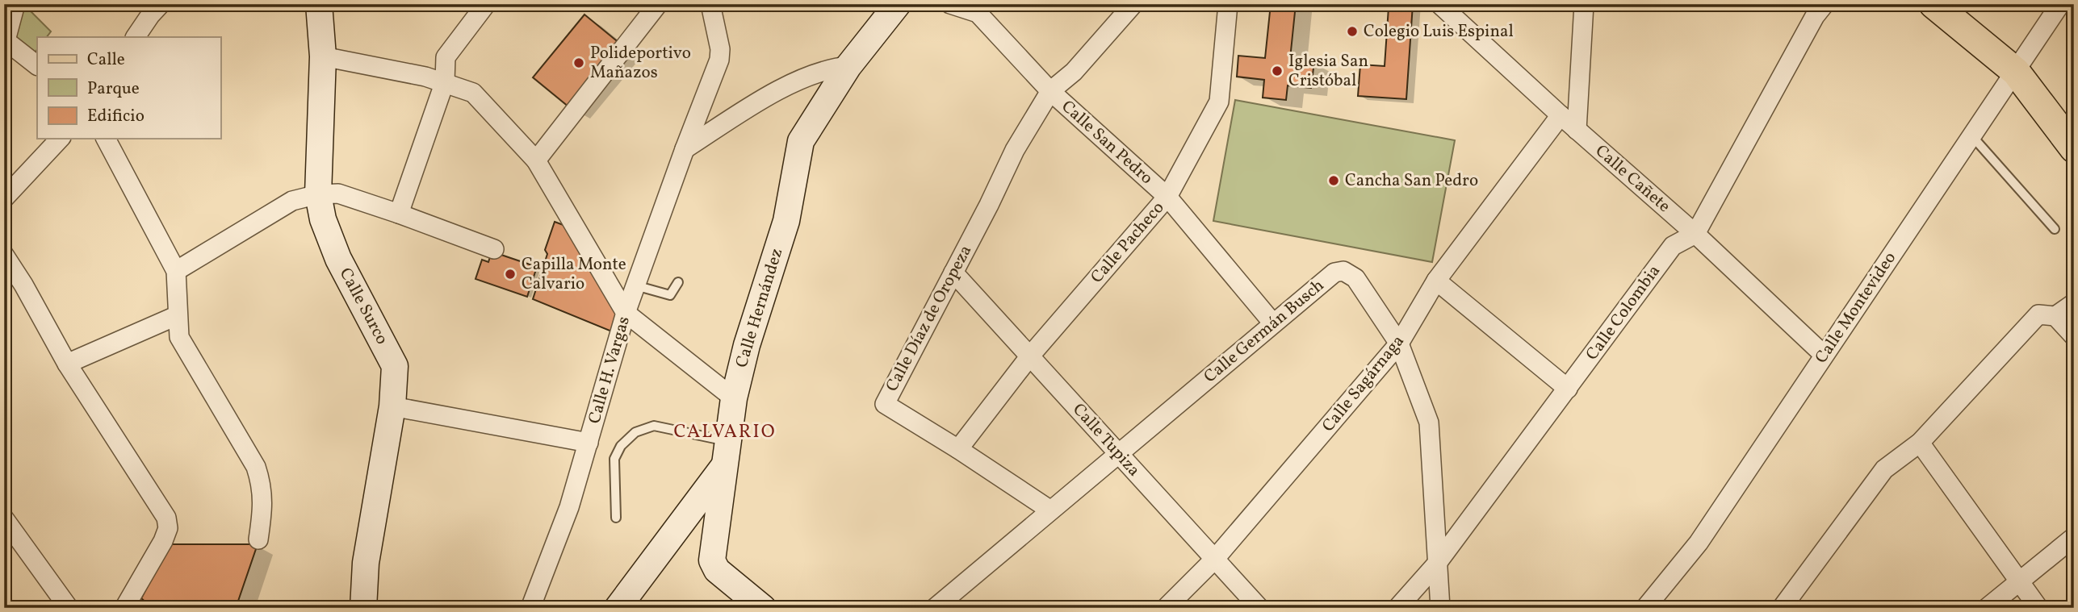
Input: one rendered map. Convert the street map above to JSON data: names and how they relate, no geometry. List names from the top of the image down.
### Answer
{
  "streets": {
    "main road": ["Calle Surco", "Calle Hernández"],
    "street": [
      "Calle San Pedro",
      "Calle Cañete",
      "Calle Pacheco",
      "Calle Montevideo",
      "Calle Colombia",
      "Calle Díaz de Oropeza",
      "Calle Germán Busch",
      "Calle H. Vargas",
      "Calle Sagárnaga",
      "Calle Tupiza"
    ]
  },
  "crossings": [
    ["Calle San Pedro", "Calle Pacheco"],
    ["Calle San Pedro", "Calle Díaz de Oropeza"],
    ["Calle San Pedro", "Calle Germán Busch"],
    ["Calle Cañete", "Calle Montevideo"],
    ["Calle Cañete", "Calle Colombia"],
    ["Calle Cañete", "Calle Sagárnaga"],
    ["Calle Pacheco", "Calle Díaz de Oropeza"],
    ["Calle Pacheco", "Calle Tupiza"],
    ["Calle Colombia", "Calle Germán Busch"],
    ["Calle Díaz de Oropeza", "Calle Germán Busch"],
    ["Calle Díaz de Oropeza", "Calle Tupiza"],
    ["Calle Germán Busch", "Calle Sagárnaga"],
    ["Calle Germán Busch", "Calle Tupiza"],
    ["Calle Sagárnaga", "Calle Tupiza"]
  ],
  "districts": ["CALVARIO"],
  "places": [
    "Colegio Luis Espinal",
    "Polideportivo Mañazos",
    "Iglesia San Cristóbal",
    "Cancha San Pedro",
    "Capilla Monte Calvario"
  ],
  "legend": ["Calle", "Parque", "Edificio"]
}
